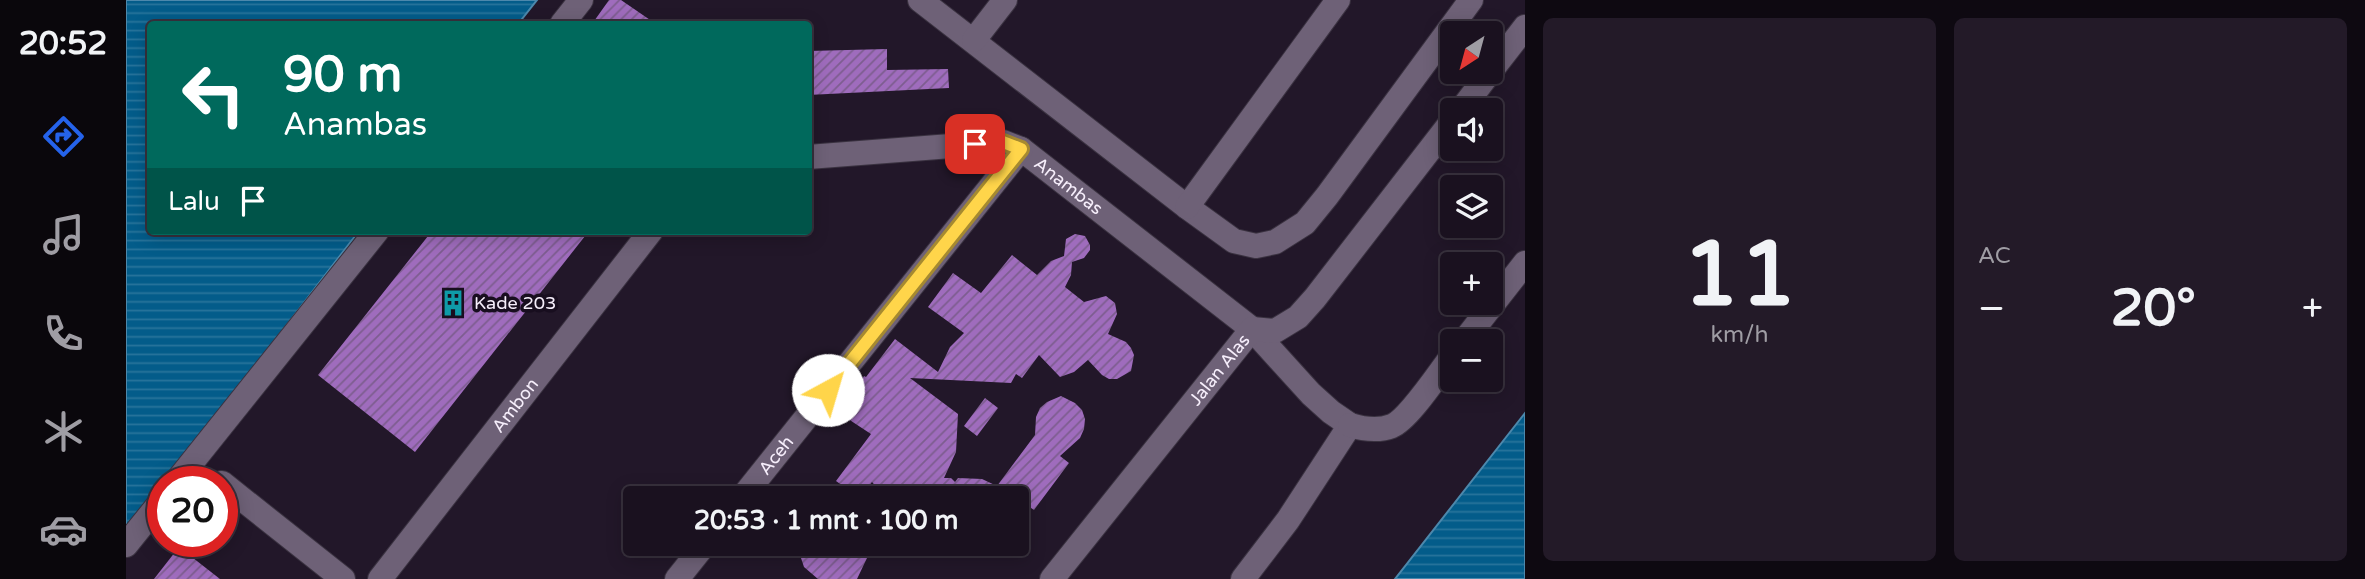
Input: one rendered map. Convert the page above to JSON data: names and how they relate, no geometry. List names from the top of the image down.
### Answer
{
  "streets": {
    "lane": [
      "Anambas",
      "Jalan Alas",
      "Ambon",
      "Aceh"
    ]
  },
  "crossings": [
    ["Anambas", "Jalan Alas"],
    ["Anambas", "Aceh"]
  ],
  "places": {
    "building": ["Kade 203"]
  },
  "north": "bottom left",
  "page": {
    "tabs": "20:52",
    "tile": [
      ["11", "km/h"],
      "AC"
    ],
    "map_buttons": ["+", "−"],
    "turn": ["90 m", "Anambas"],
    "then": "Lalu",
    "heat": ["−", "20°", "+"],
    "limit": "20",
    "trip": "20:53 · 1 mnt · 100 m"
  }
}
